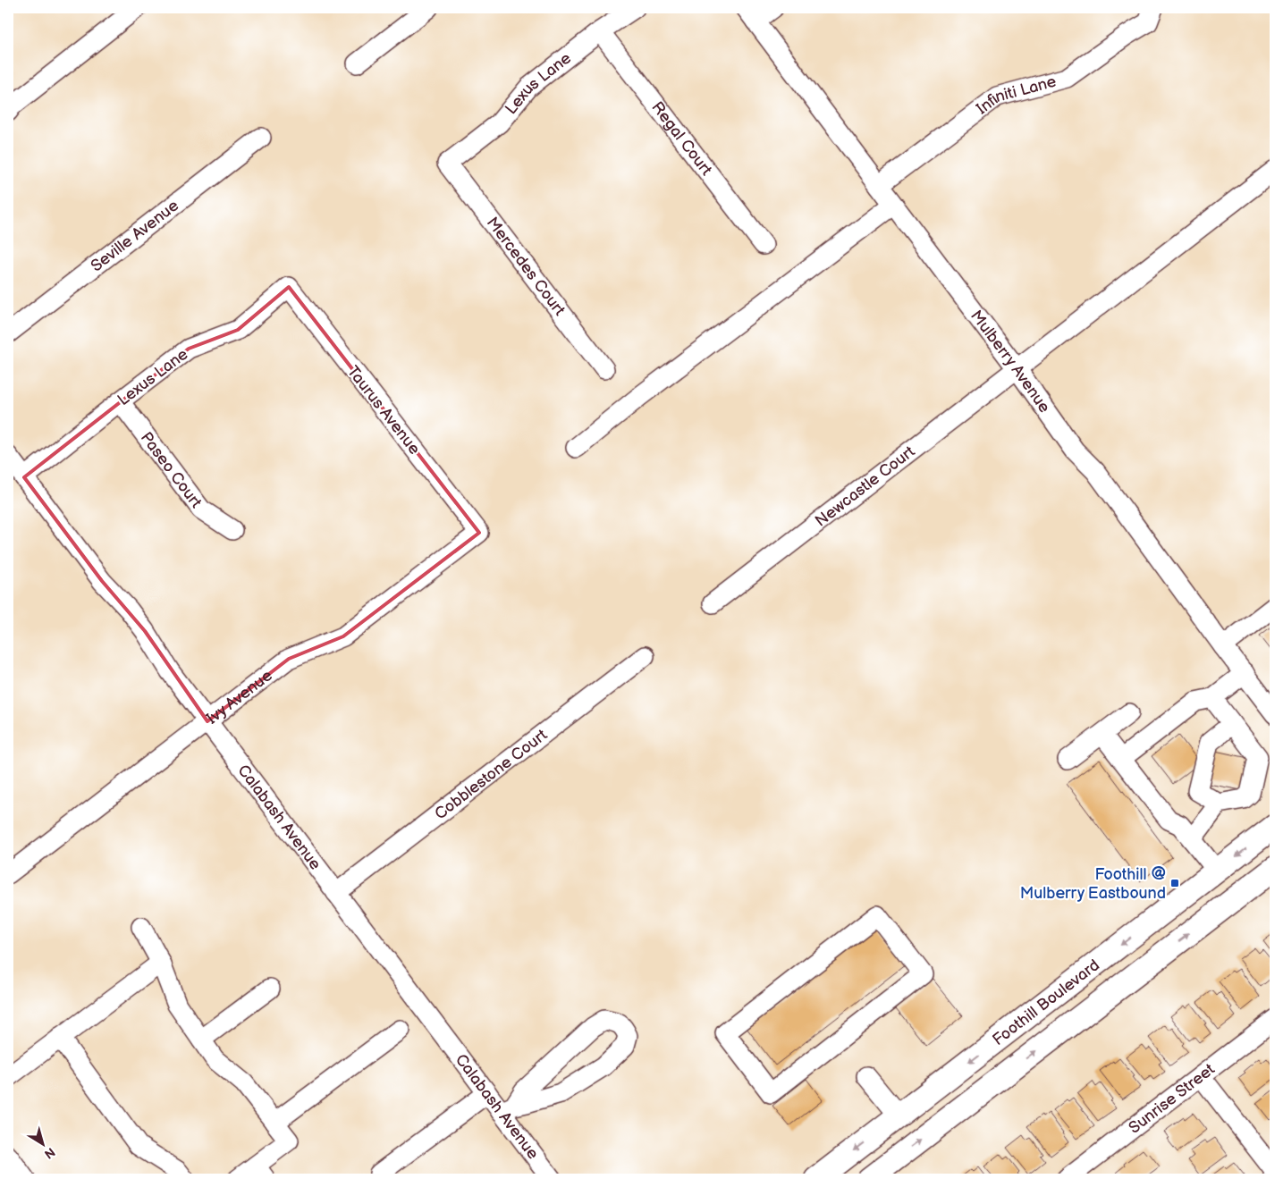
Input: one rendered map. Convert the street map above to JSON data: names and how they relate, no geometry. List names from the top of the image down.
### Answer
{
  "streets": {
    "main road": ["Foothill Boulevard"],
    "street": [
      "Lexus Lane",
      "Infiniti Lane",
      "Regal Court",
      "Seville Avenue",
      "Mercedes Court",
      "Mulberry Avenue",
      "Taurus Avenue",
      "Paseo Court",
      "Newcastle Court",
      "Ivy Avenue",
      "Cobblestone Court",
      "Calabash Avenue",
      "Sunrise Street"
    ]
  },
  "crossings": [
    ["Lexus Lane", "Regal Court"],
    ["Lexus Lane", "Mercedes Court"],
    ["Lexus Lane", "Taurus Avenue"],
    ["Lexus Lane", "Paseo Court"],
    ["Lexus Lane", "Calabash Avenue"],
    ["Infiniti Lane", "Mulberry Avenue"],
    ["Mulberry Avenue", "Newcastle Court"],
    ["Taurus Avenue", "Ivy Avenue"],
    ["Ivy Avenue", "Calabash Avenue"],
    ["Cobblestone Court", "Calabash Avenue"]
  ],
  "places": {
    "transit": ["Foothill @ Mulberry Eastbound"]
  },
  "north": "bottom right"
}
